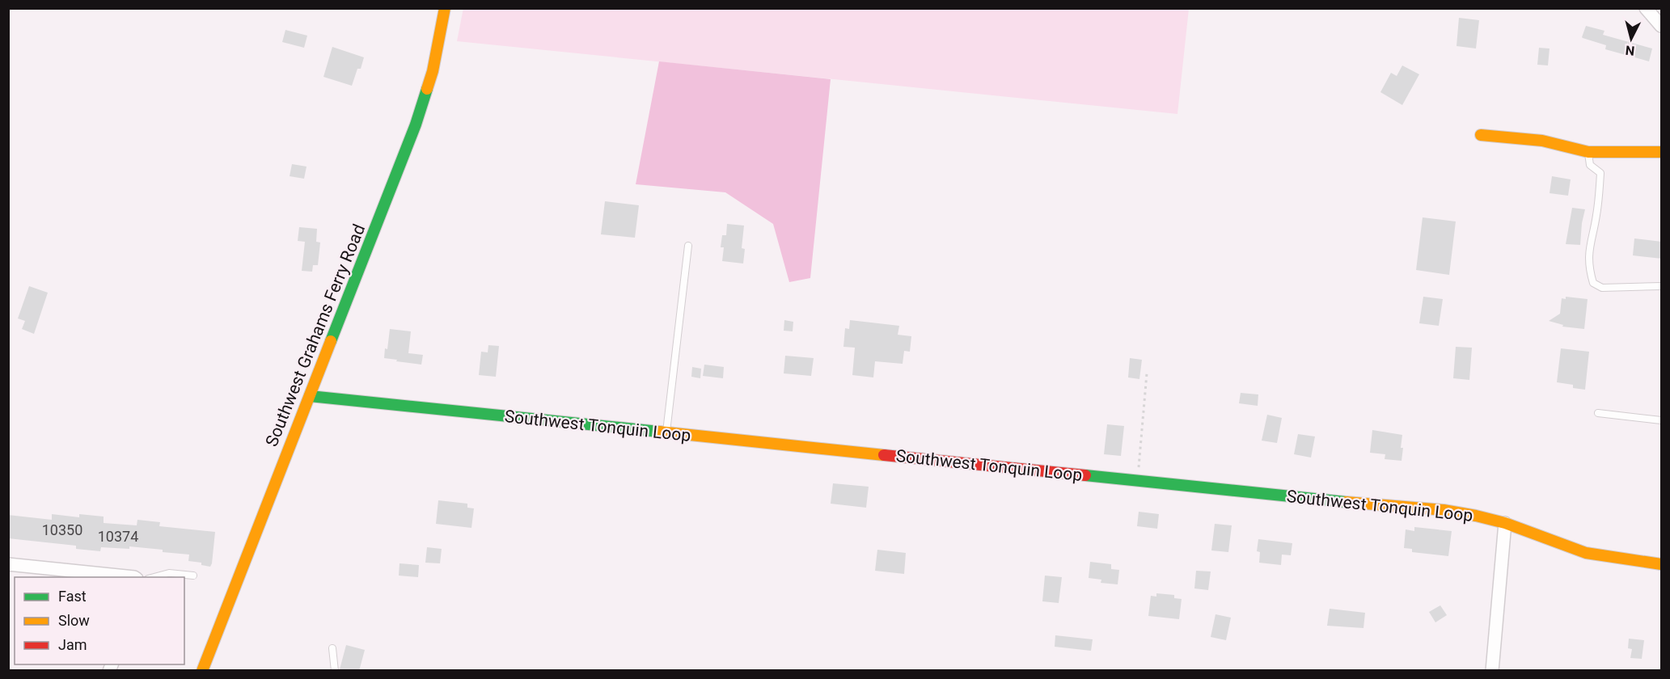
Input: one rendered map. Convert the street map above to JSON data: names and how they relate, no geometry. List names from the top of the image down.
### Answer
{
  "streets": {
    "street": ["Southwest Grahams Ferry Road", "Southwest Tonquin Loop"]
  },
  "crossings": [
    ["Southwest Grahams Ferry Road", "Southwest Tonquin Loop"]
  ],
  "house_numbers": ["10350", "10374"],
  "legend": ["Fast", "Slow", "Jam"],
  "north": "bottom"
}
